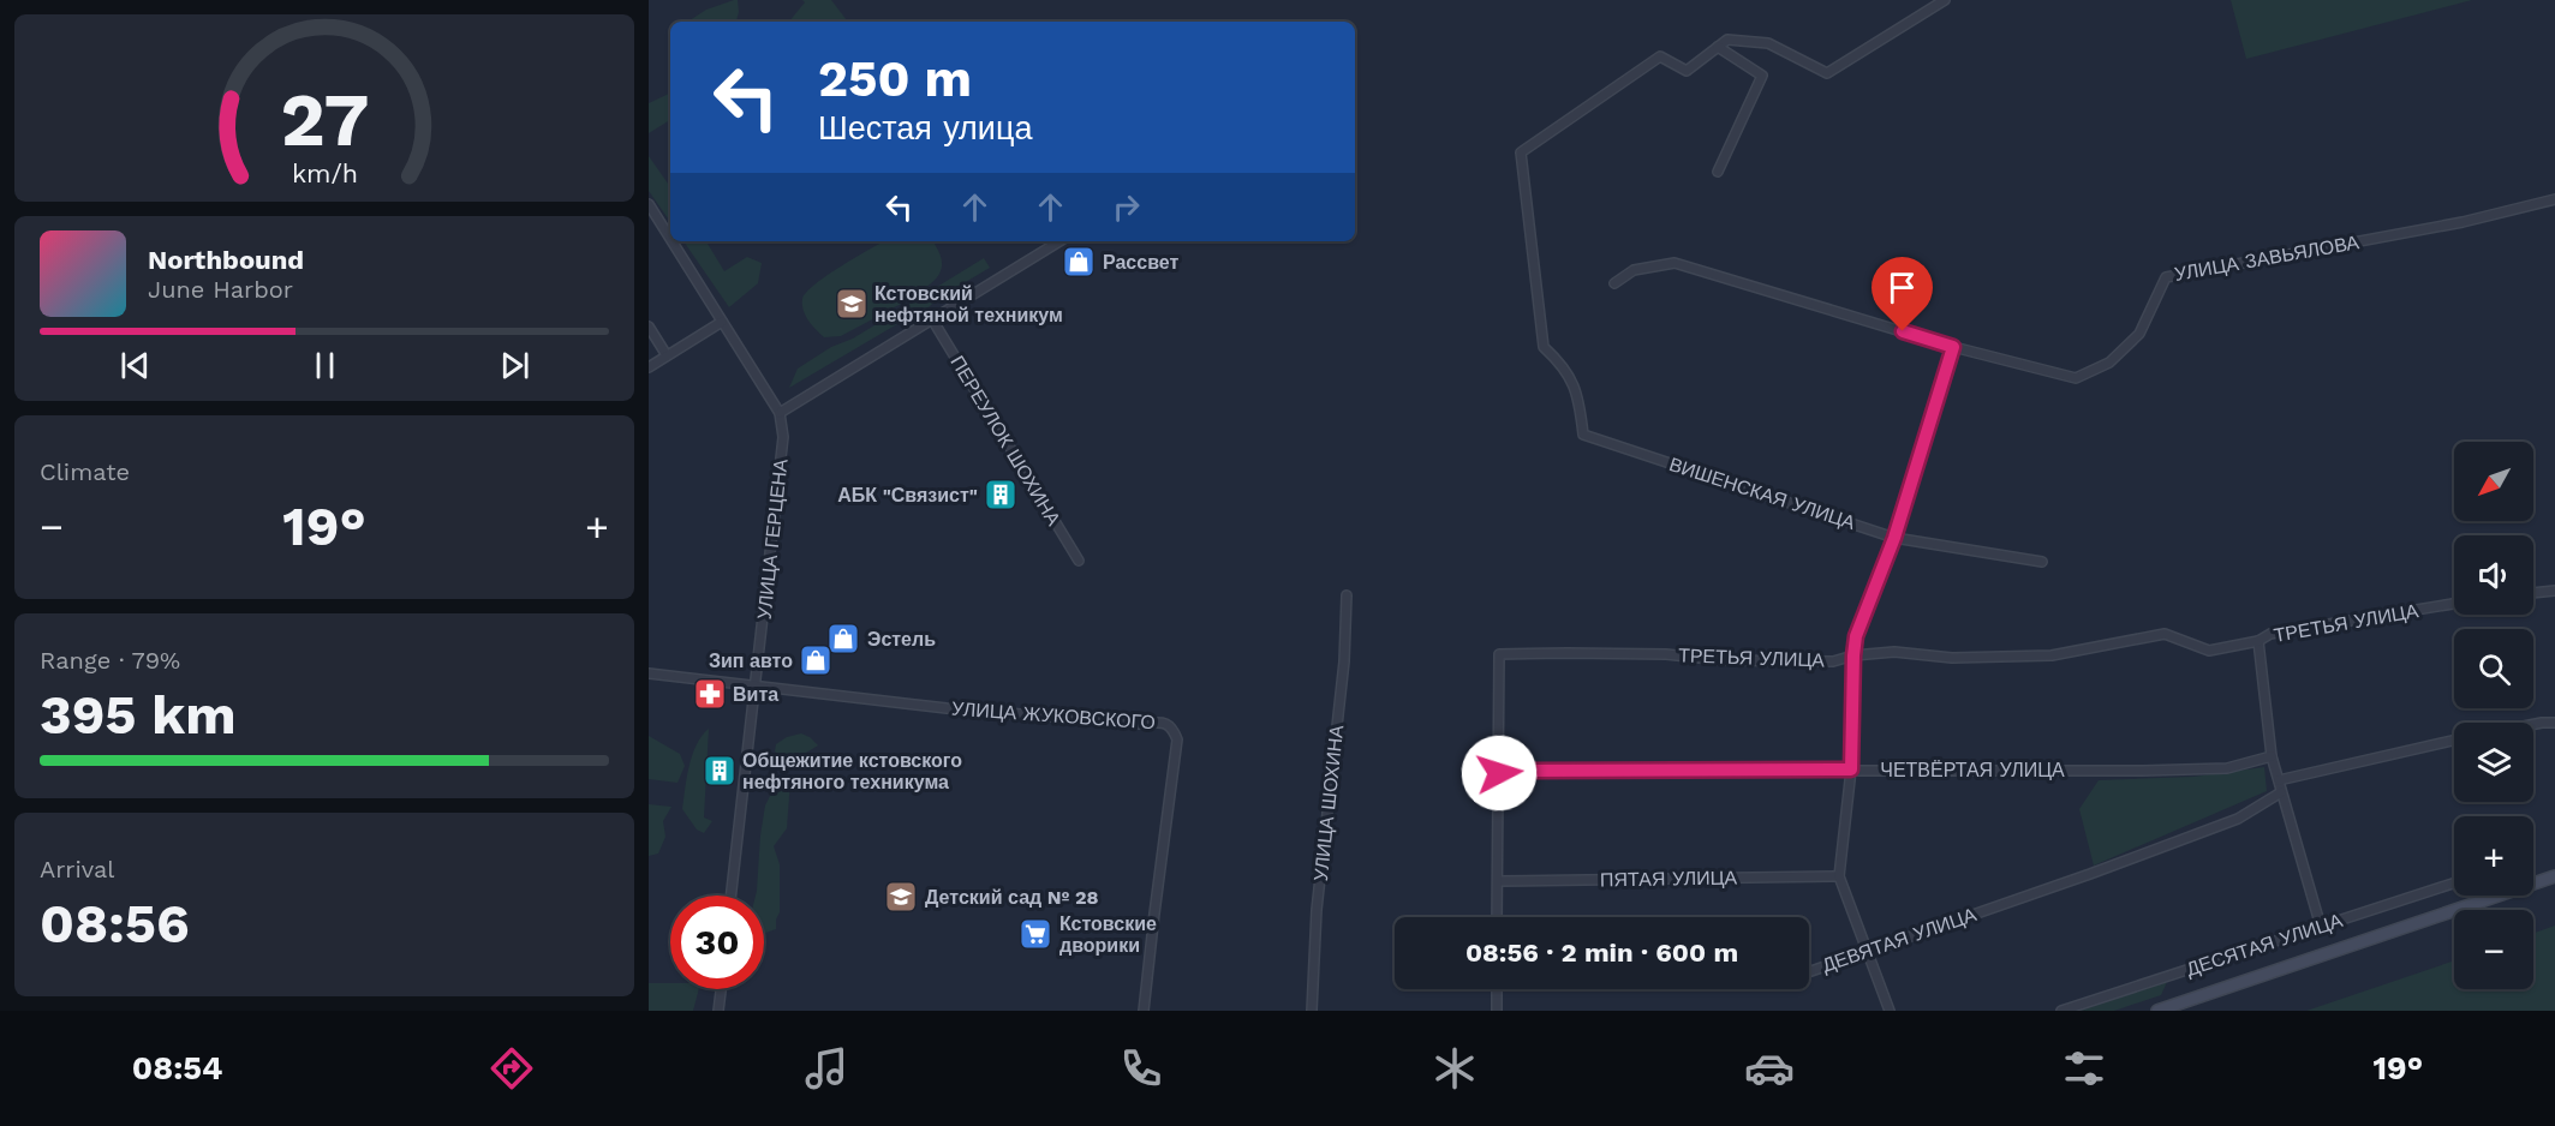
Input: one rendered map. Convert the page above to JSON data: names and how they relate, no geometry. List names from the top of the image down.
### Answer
{
  "streets": {
    "street": [
      "УЛИЦА ЗАВЬЯЛОВА",
      "ПЕРЕУЛОК ШОХИНА",
      "ВИШЕНСКАЯ УЛИЦА",
      "УЛИЦА ГЕРЦЕНА",
      "ТРЕТЬЯ УЛИЦА",
      "УЛИЦА ЖУКОВСКОГО",
      "ЧЕТВЁРТАЯ УЛИЦА",
      "УЛИЦА ШОХИНА",
      "ПЯТАЯ УЛИЦА",
      "ДЕВЯТАЯ УЛИЦА",
      "ДЕСЯТАЯ УЛИЦА"
    ]
  },
  "crossings": [
    ["УЛИЦА ГЕРЦЕНА", "УЛИЦА ЖУКОВСКОГО"],
    ["ТРЕТЬЯ УЛИЦА", "ЧЕТВЁРТАЯ УЛИЦА"]
  ],
  "places": {
    "shop": ["Рассвет", "Эстель", "Зип авто"],
    "school or university": ["Кстовский нефтяной техникум", "Детский сад № 28"],
    "building": ["АБК \"Связист\"", "Общежитие кстовского нефтяного техникума"],
    "pharmacy": ["Вита"],
    "supermarket": ["Кстовские дворики"]
  },
  "north": "bottom left",
  "page": {
    "turn": ["250 m", "Шестая улица"],
    "song": ["Northbound", "June Harbor"],
    "tile": [
      "Climate",
      ["Range · 79%", "395 km"],
      ["Arrival", "08:56"]
    ],
    "map_buttons": ["+", "−"],
    "heat": ["−", "19°", "+"],
    "limit": "30",
    "trip": "08:56 · 2 min · 600 m",
    "tabs": ["08:54", "19°"],
    "gauge": ["27", "km/h"]
  }
}
